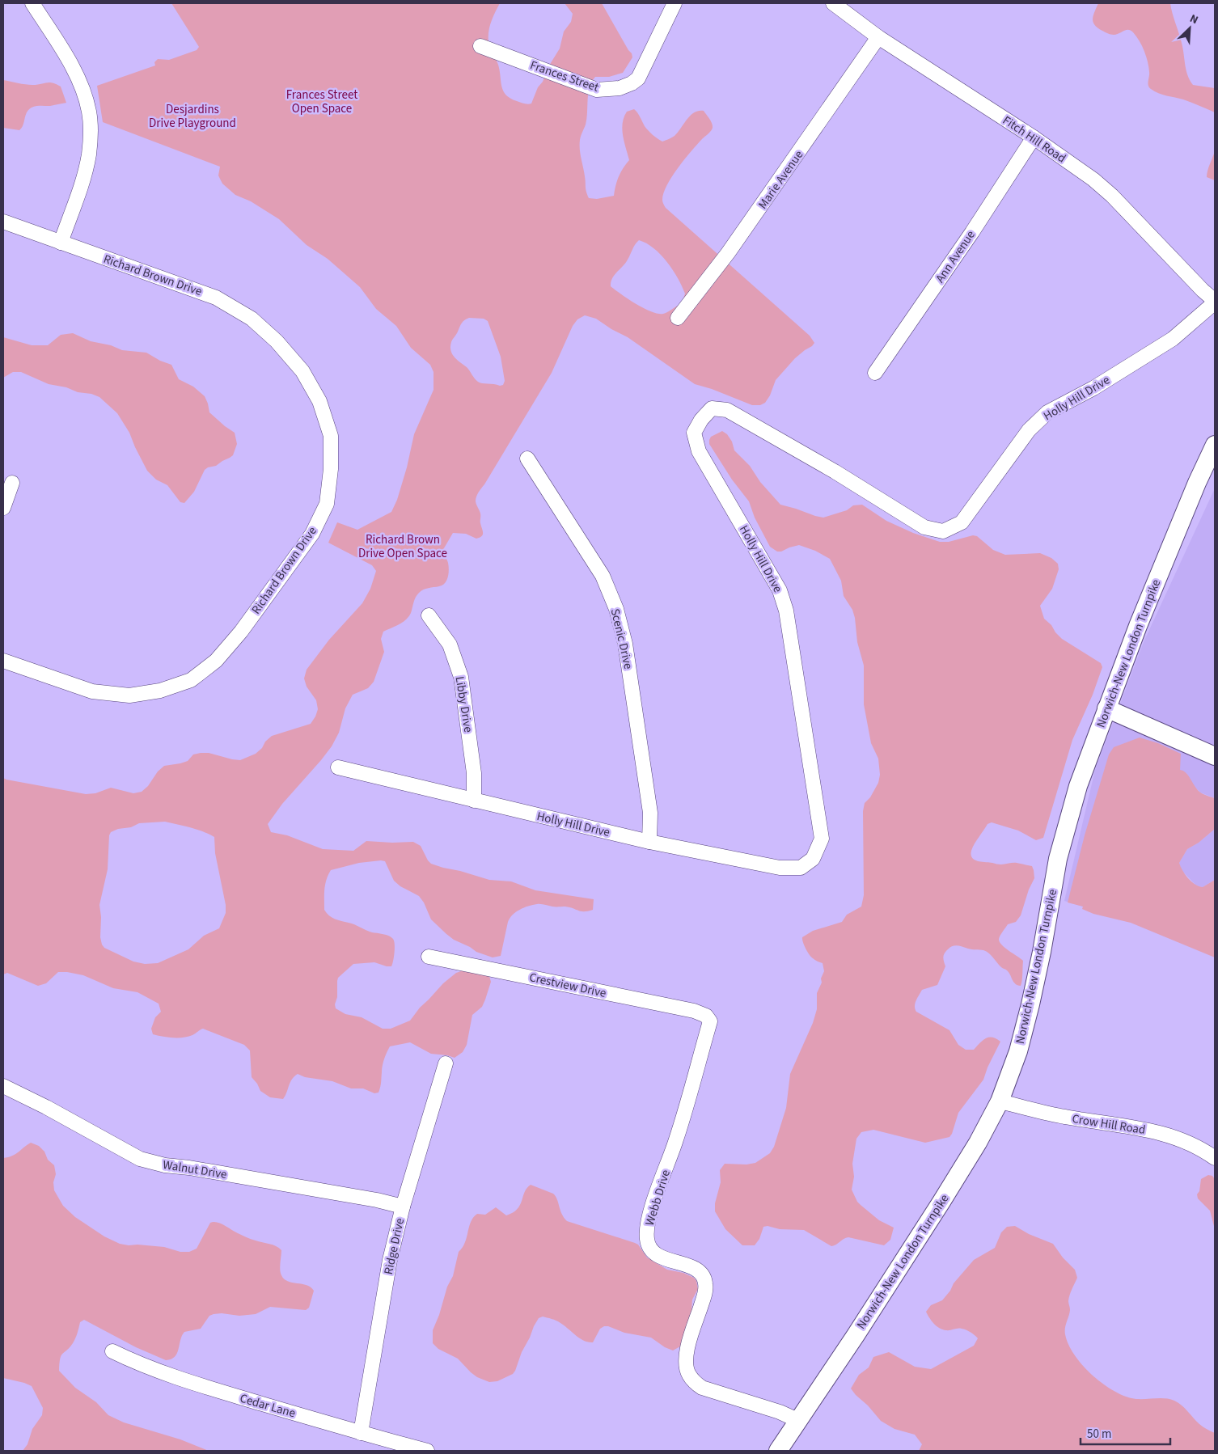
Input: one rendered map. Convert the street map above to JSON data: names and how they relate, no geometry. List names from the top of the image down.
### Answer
{
  "streets": {
    "main road": ["Norwich-New London Turnpike"],
    "street": [
      "Frances Street",
      "Fitch Hill Road",
      "Marie Avenue",
      "Ann Avenue",
      "Richard Brown Drive",
      "Holly Hill Drive",
      "Scenic Drive",
      "Libby Drive",
      "Crestview Drive",
      "Crow Hill Road",
      "Walnut Drive",
      "Webb Drive",
      "Ridge Drive",
      "Cedar Lane"
    ]
  },
  "crossings": [
    ["Fitch Hill Road", "Marie Avenue"],
    ["Fitch Hill Road", "Ann Avenue"],
    ["Fitch Hill Road", "Holly Hill Drive"],
    ["Holly Hill Drive", "Scenic Drive"],
    ["Holly Hill Drive", "Libby Drive"],
    ["Norwich-New London Turnpike", "Crow Hill Road"],
    ["Norwich-New London Turnpike", "Webb Drive"],
    ["Crestview Drive", "Webb Drive"],
    ["Walnut Drive", "Ridge Drive"],
    ["Ridge Drive", "Cedar Lane"]
  ],
  "parks": ["Frances Street Open Space", "Desjardins Drive Playground", "Richard Brown Drive Open Space"],
  "scale_bar": "50 m",
  "north": "top right"
}
